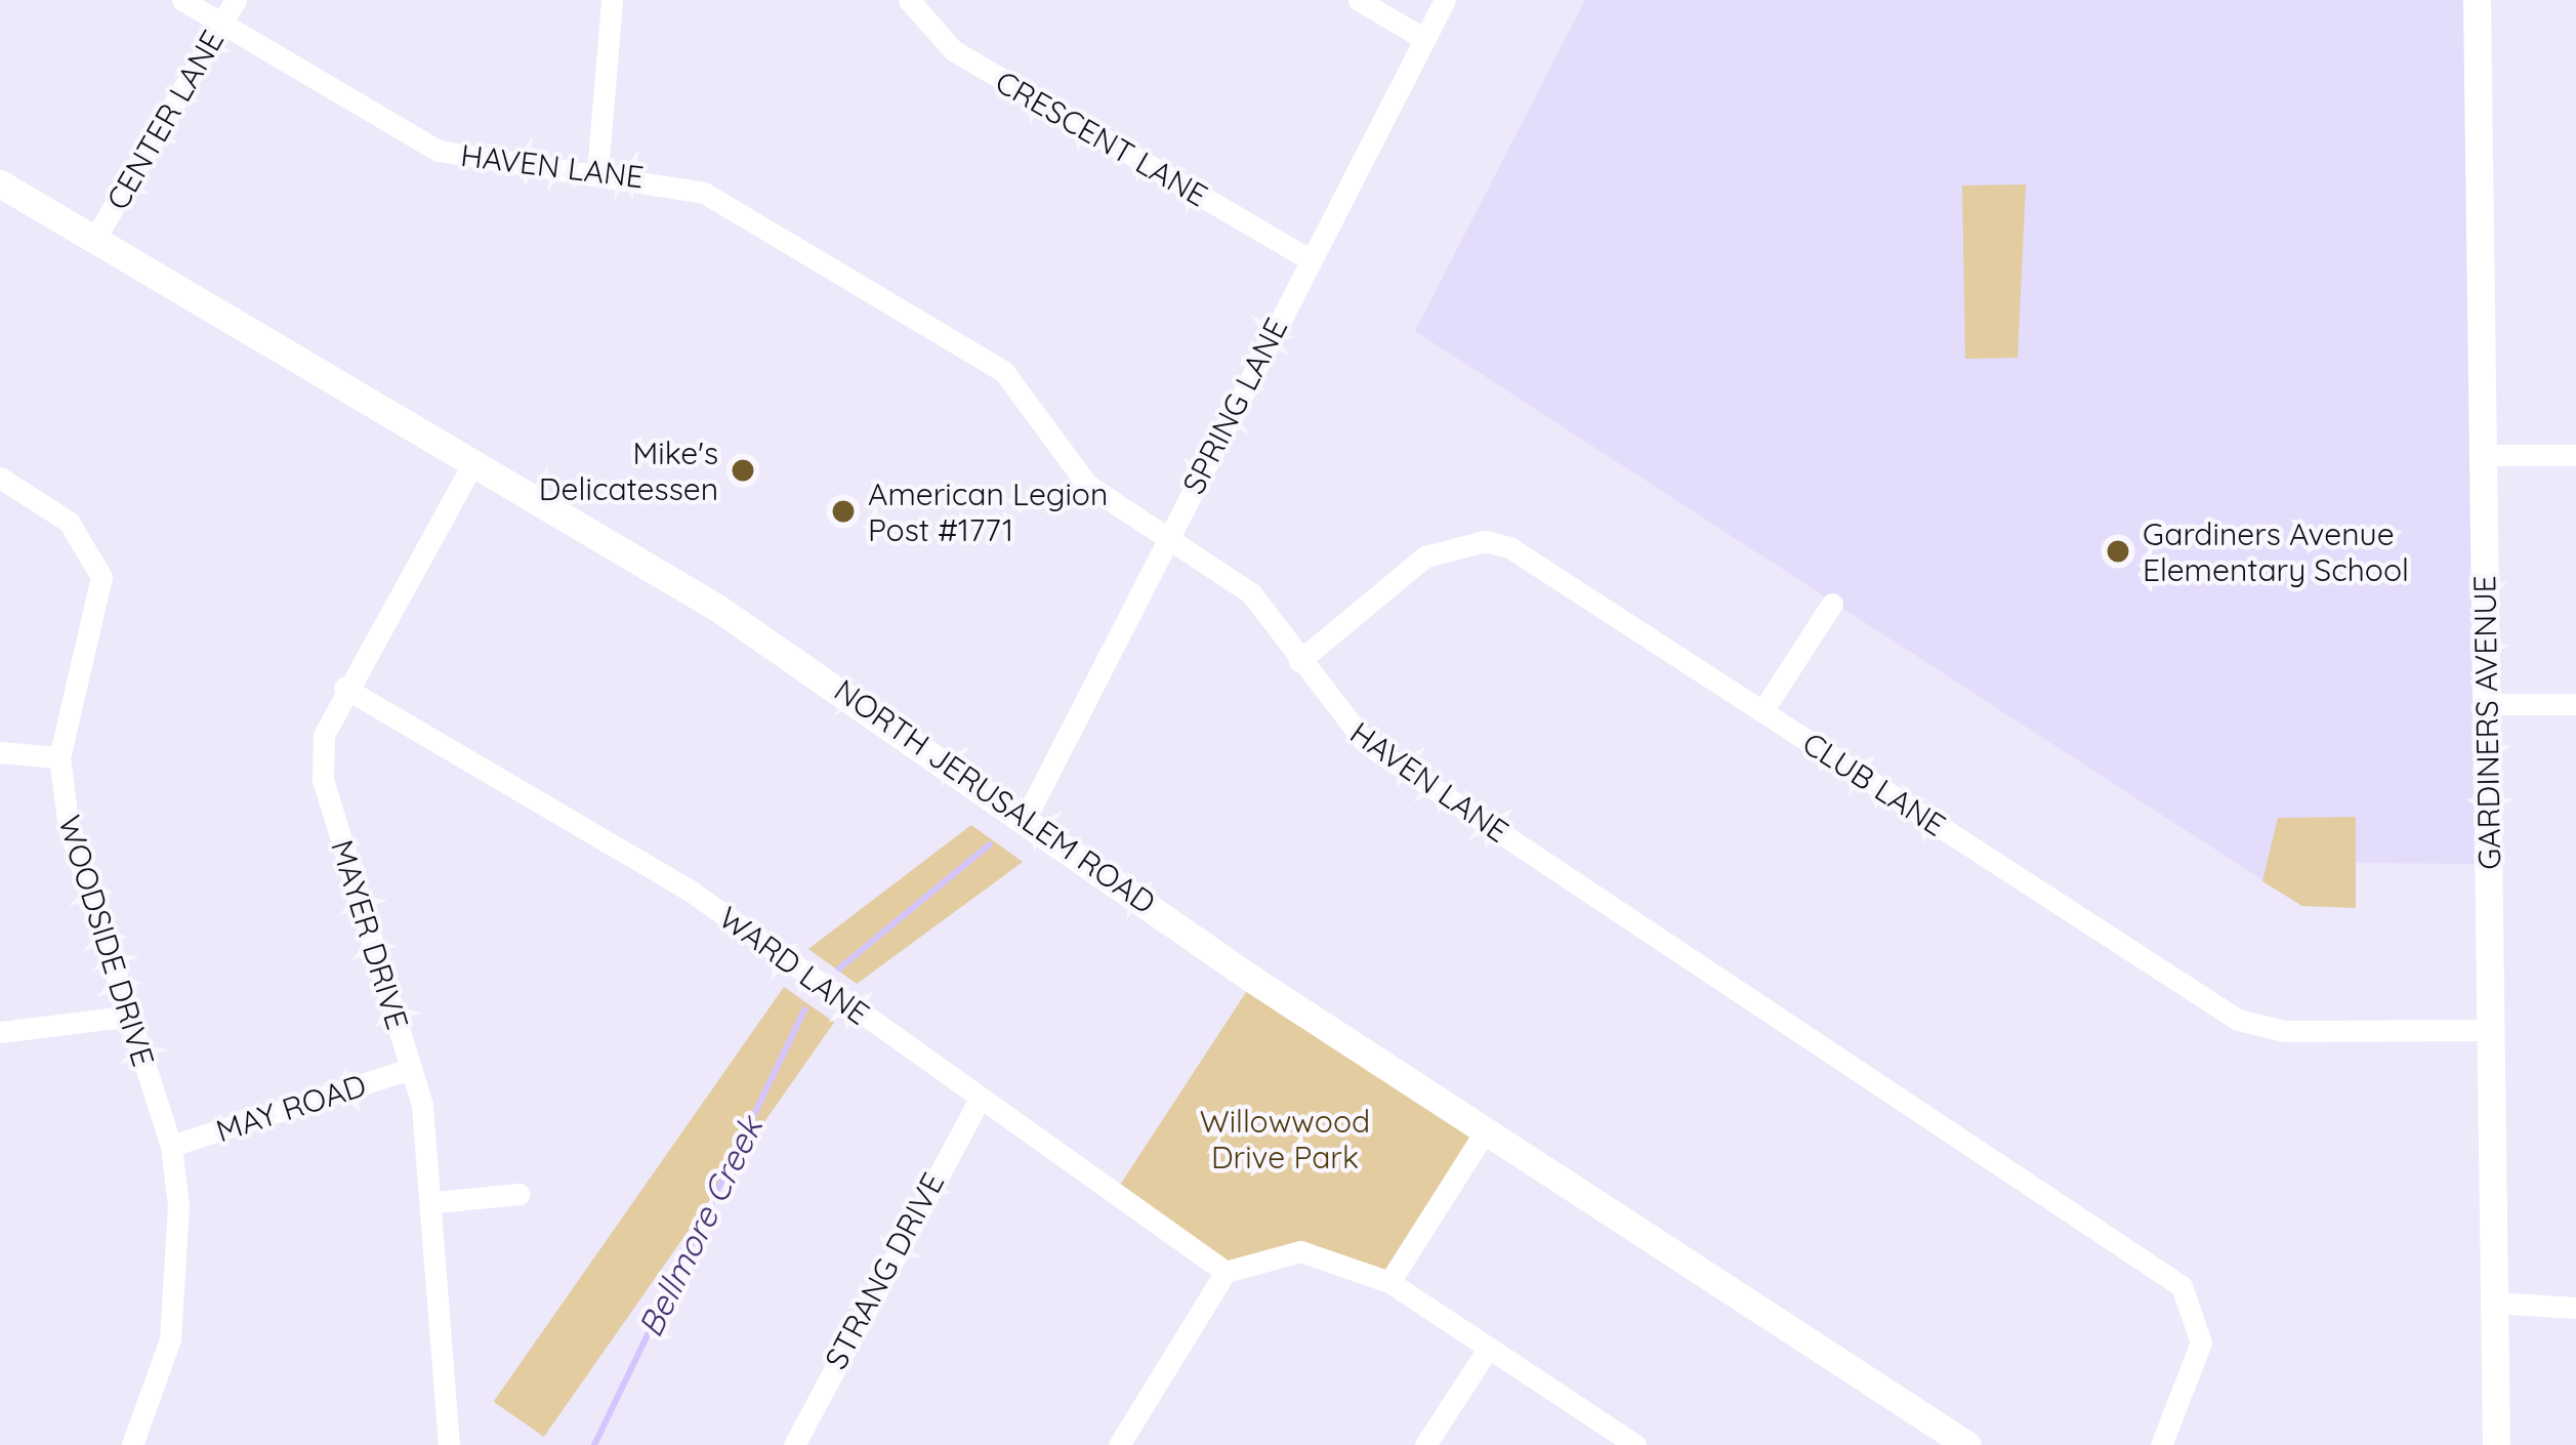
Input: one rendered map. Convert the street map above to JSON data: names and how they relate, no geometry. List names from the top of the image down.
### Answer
{
  "streets": {
    "main road": ["GARDINERS AVENUE", "NORTH JERUSALEM ROAD"],
    "street": [
      "CENTER LANE",
      "CRESCENT LANE",
      "HAVEN LANE",
      "SPRING LANE",
      "CLUB LANE",
      "MAYER DRIVE",
      "WOODSIDE DRIVE",
      "WARD LANE",
      "MAY ROAD",
      "STRANG DRIVE"
    ]
  },
  "crossings": [
    ["CENTER LANE", "HAVEN LANE"],
    ["CENTER LANE", "NORTH JERUSALEM ROAD"],
    ["CRESCENT LANE", "SPRING LANE"],
    ["HAVEN LANE", "SPRING LANE"],
    ["HAVEN LANE", "CLUB LANE"],
    ["SPRING LANE", "NORTH JERUSALEM ROAD"],
    ["GARDINERS AVENUE", "CLUB LANE"],
    ["NORTH JERUSALEM ROAD", "MAYER DRIVE"],
    ["MAYER DRIVE", "WARD LANE"],
    ["MAYER DRIVE", "MAY ROAD"],
    ["WOODSIDE DRIVE", "MAY ROAD"],
    ["WARD LANE", "STRANG DRIVE"]
  ],
  "water": ["Bellmore Creek"],
  "parks": ["Willowwood Drive Park"],
  "places": ["Mike's Delicatessen", "American Legion Post #1771", "Gardiners Avenue Elementary School"]
}
